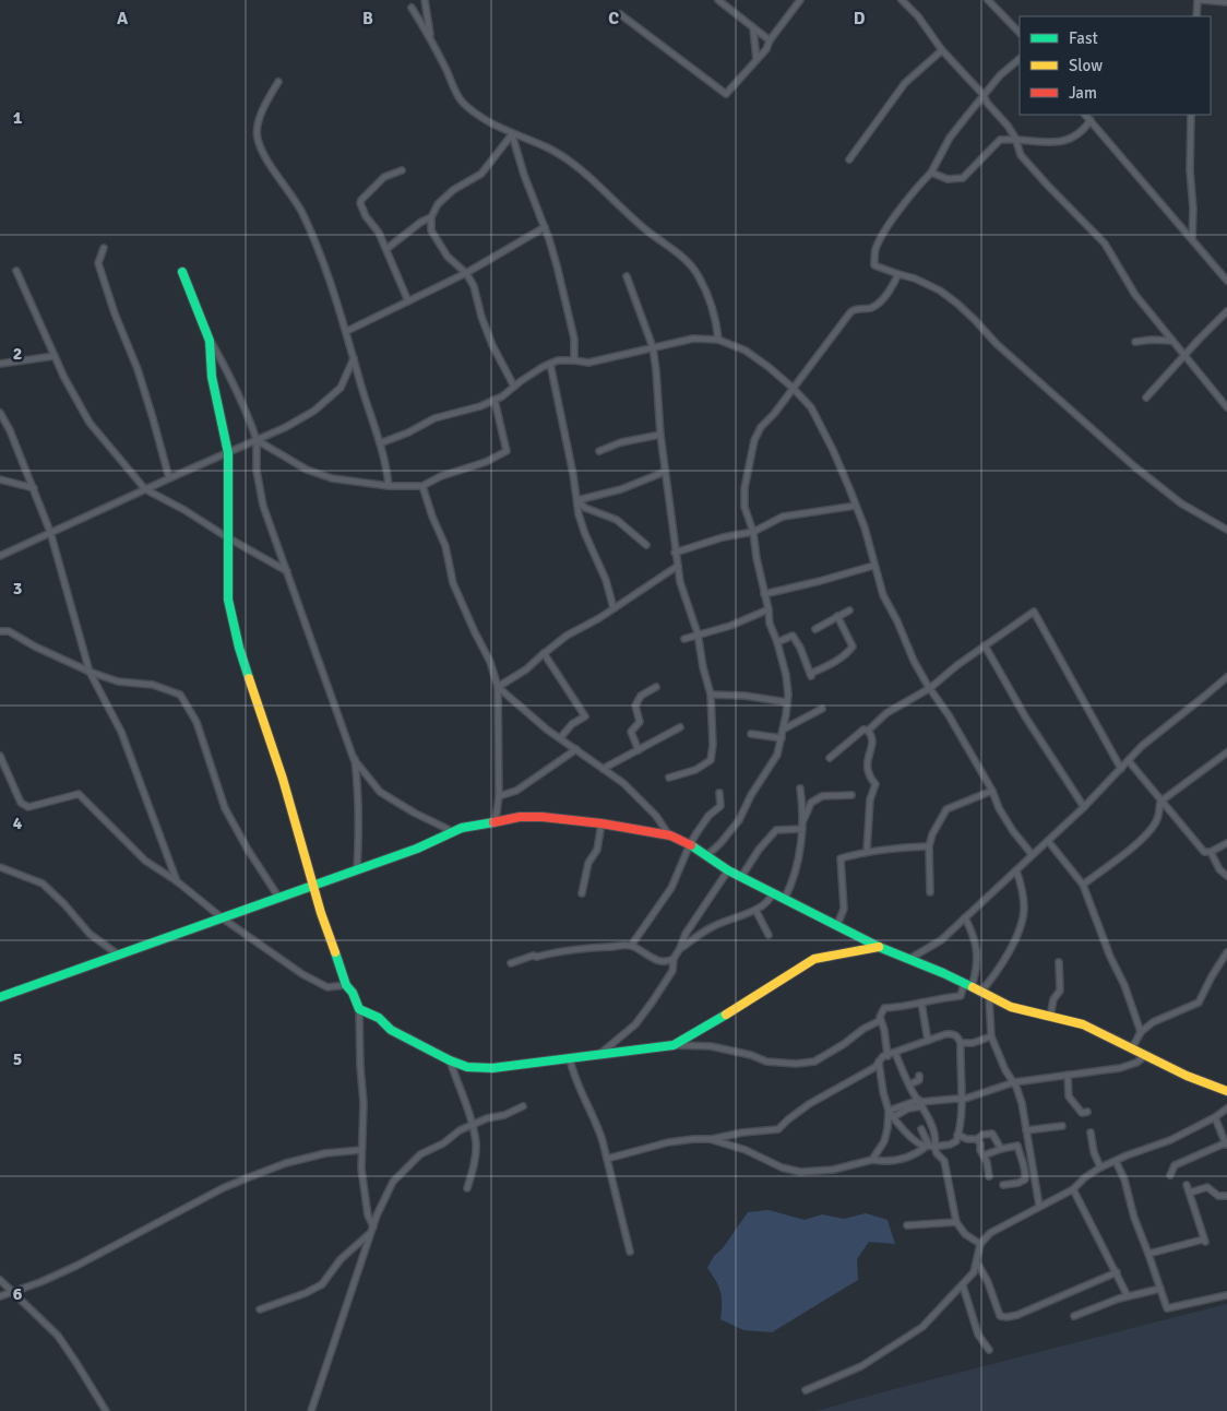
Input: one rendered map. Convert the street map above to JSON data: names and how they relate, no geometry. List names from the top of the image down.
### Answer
{
  "legend": ["Fast", "Slow", "Jam"],
  "grid": {
    "columns": [
      "A",
      "B",
      "C",
      "D"
    ],
    "rows": [
      "1",
      "2",
      "3",
      "4",
      "5",
      "6"
    ]
  }
}
